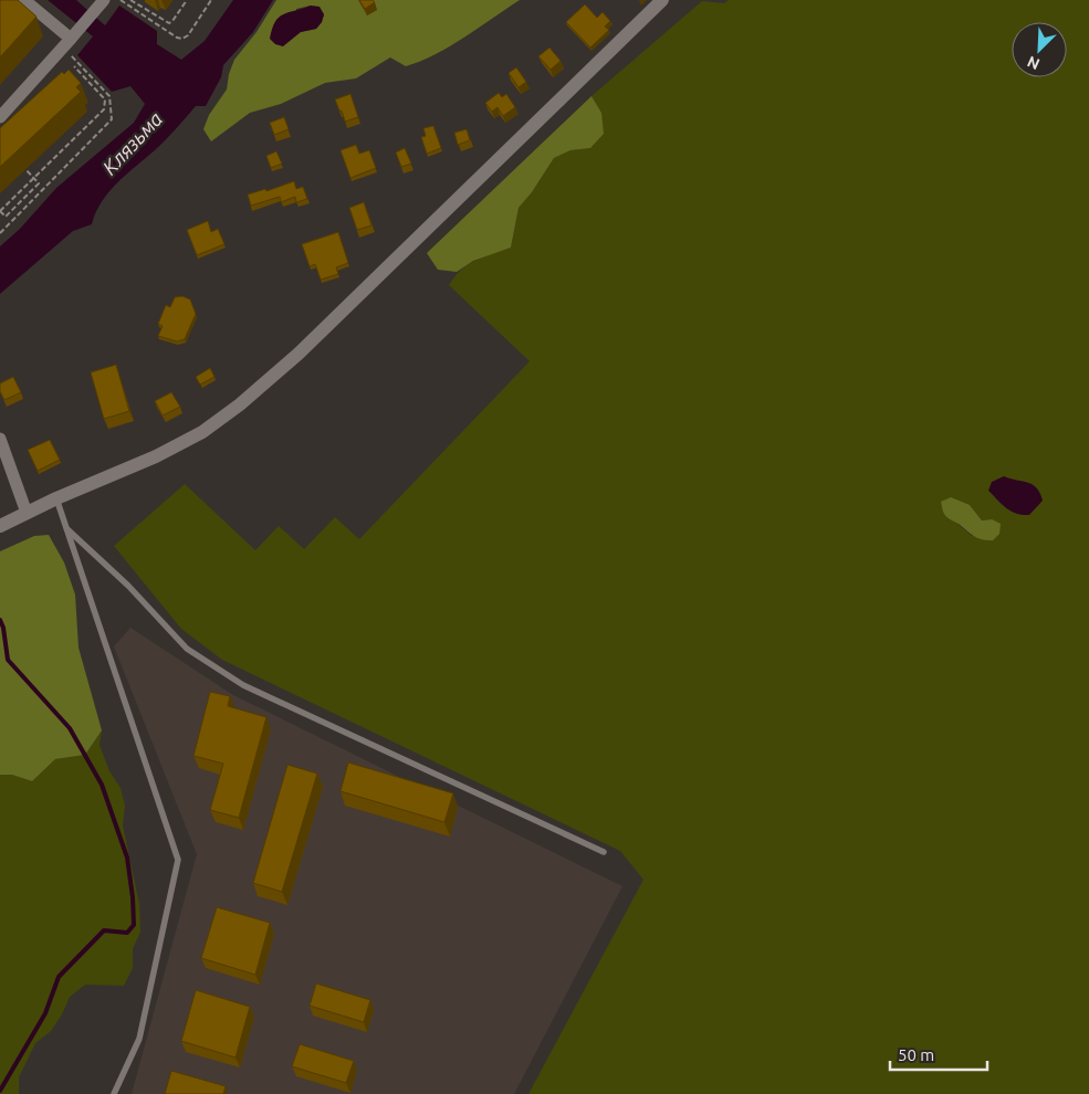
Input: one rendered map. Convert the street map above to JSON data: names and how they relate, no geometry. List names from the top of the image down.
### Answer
{
  "water": ["Клязьма"],
  "scale_bar": "50 m",
  "north": "bottom left"
}
